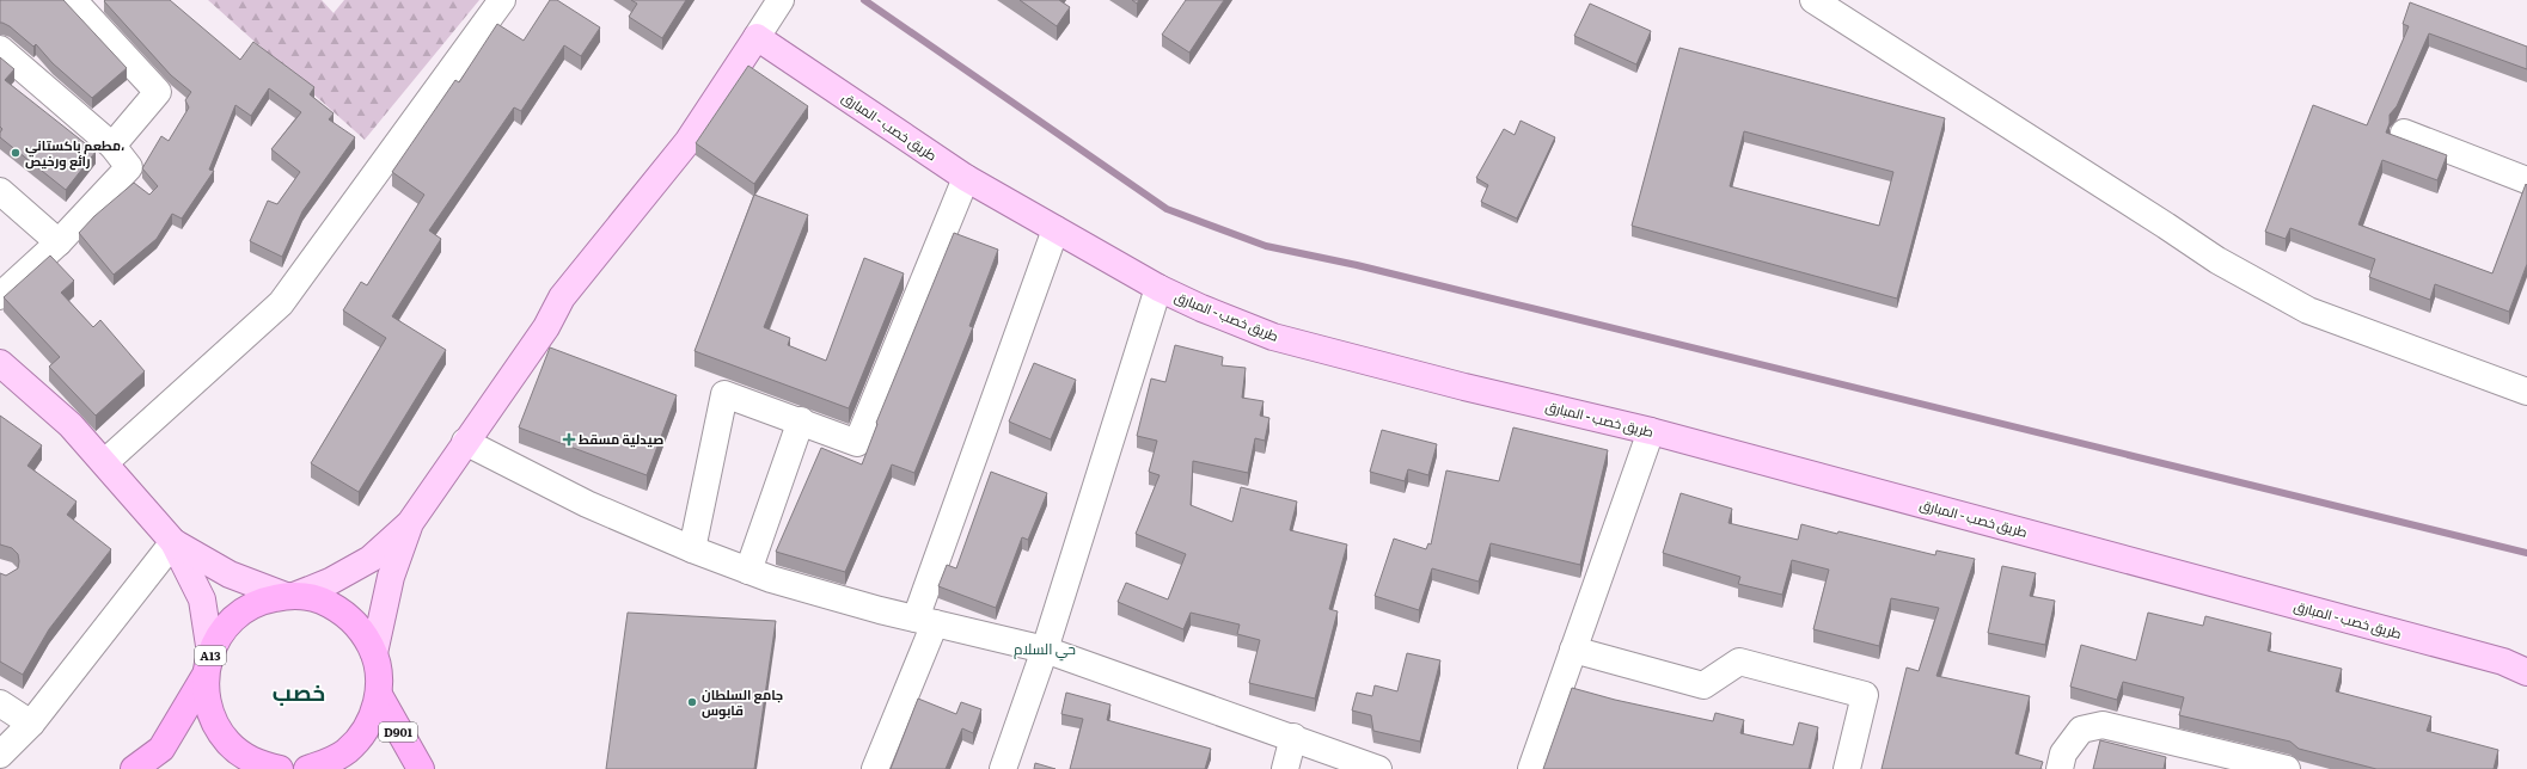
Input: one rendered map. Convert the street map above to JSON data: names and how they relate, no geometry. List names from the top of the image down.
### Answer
{
  "streets": {
    "highway": ["A13", "D901"],
    "main road": ["طريق خصب - المبارق"]
  },
  "crossings": [
    ["A13", "D901"]
  ],
  "districts": ["حي السلام", "خصب"],
  "places": {
    "other": ["مطعم باكستاني، رائع ورخيص", "جامع السلطان قابوس"],
    "health": ["صيدلية مسقط"]
  }
}
